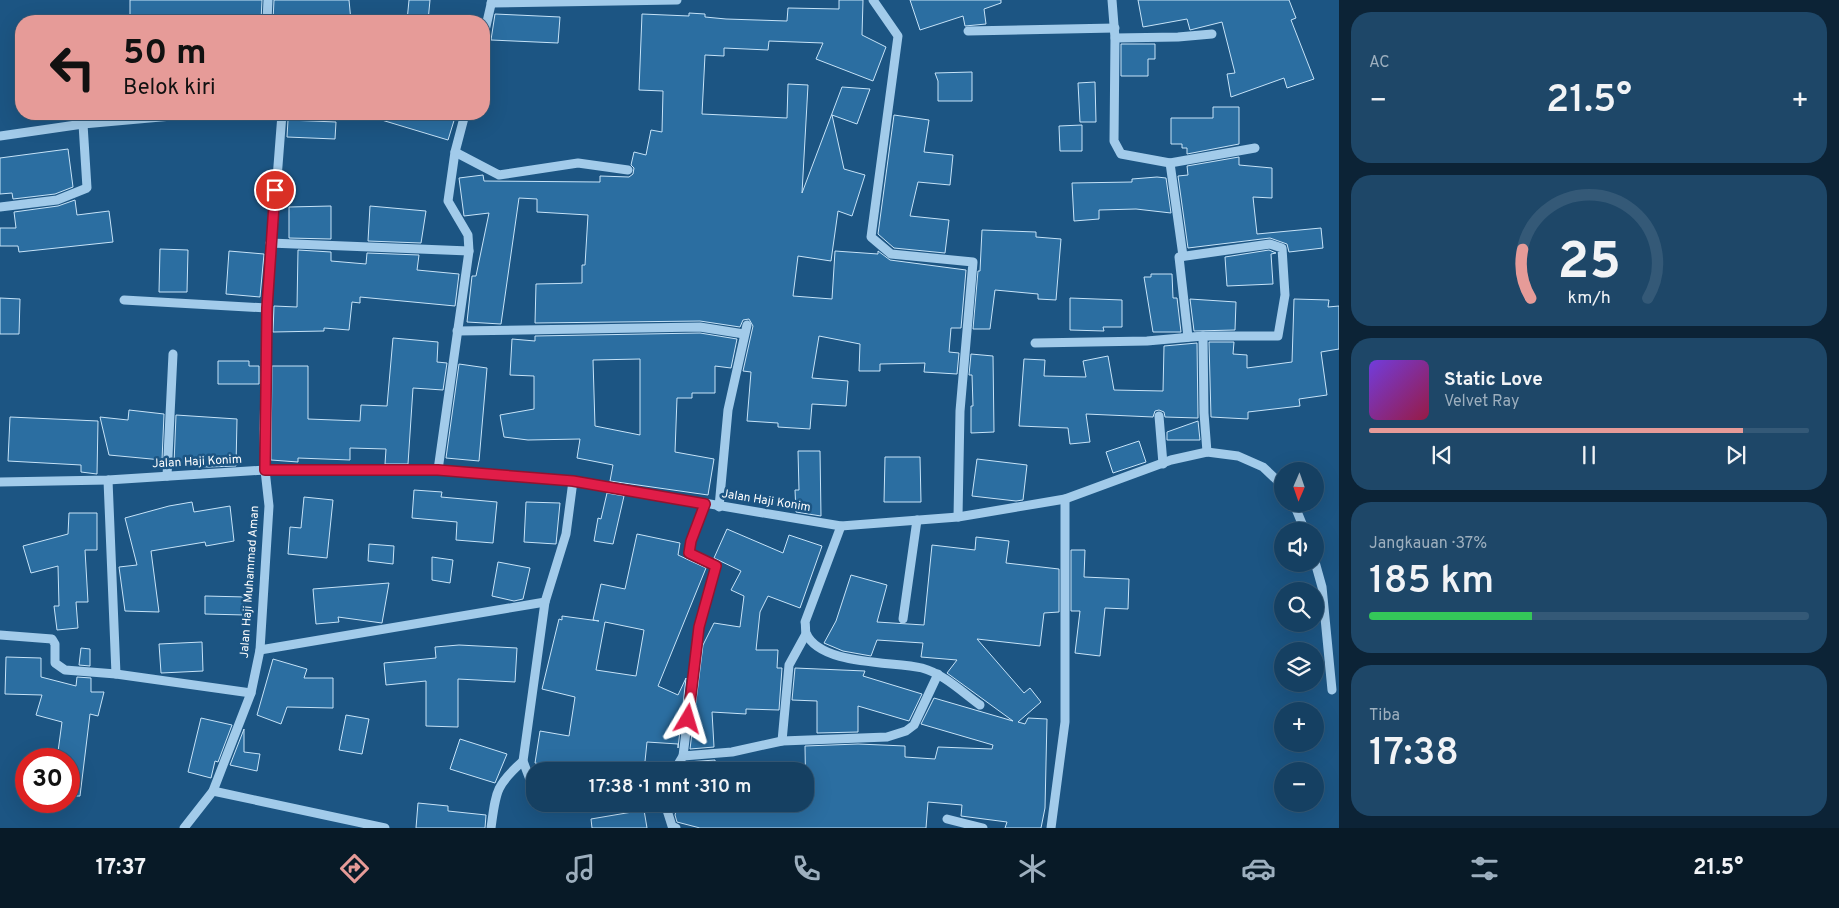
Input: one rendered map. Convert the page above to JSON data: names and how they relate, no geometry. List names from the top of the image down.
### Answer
{
  "streets": {
    "street": ["Jalan Haji Konim", "Jalan Haji Muhammad Aman"]
  },
  "crossings": [
    ["Jalan Haji Konim", "Jalan Haji Muhammad Aman"]
  ],
  "north": "bottom",
  "page": {
    "tile": [
      "AC",
      ["Jangkauan · 37%", "185 km"],
      ["Tiba", "17:38"]
    ],
    "turn": ["50 m", "Belok kiri"],
    "heat": ["−", "21.5°", "+"],
    "song": ["Static Love", "Velvet Ray"],
    "map_buttons": ["+", "−"],
    "limit": "30",
    "trip": "17:38 · 1 mnt · 310 m",
    "tabs": ["17:37", "21.5°"],
    "gauge": ["25", "km/h"]
  }
}
